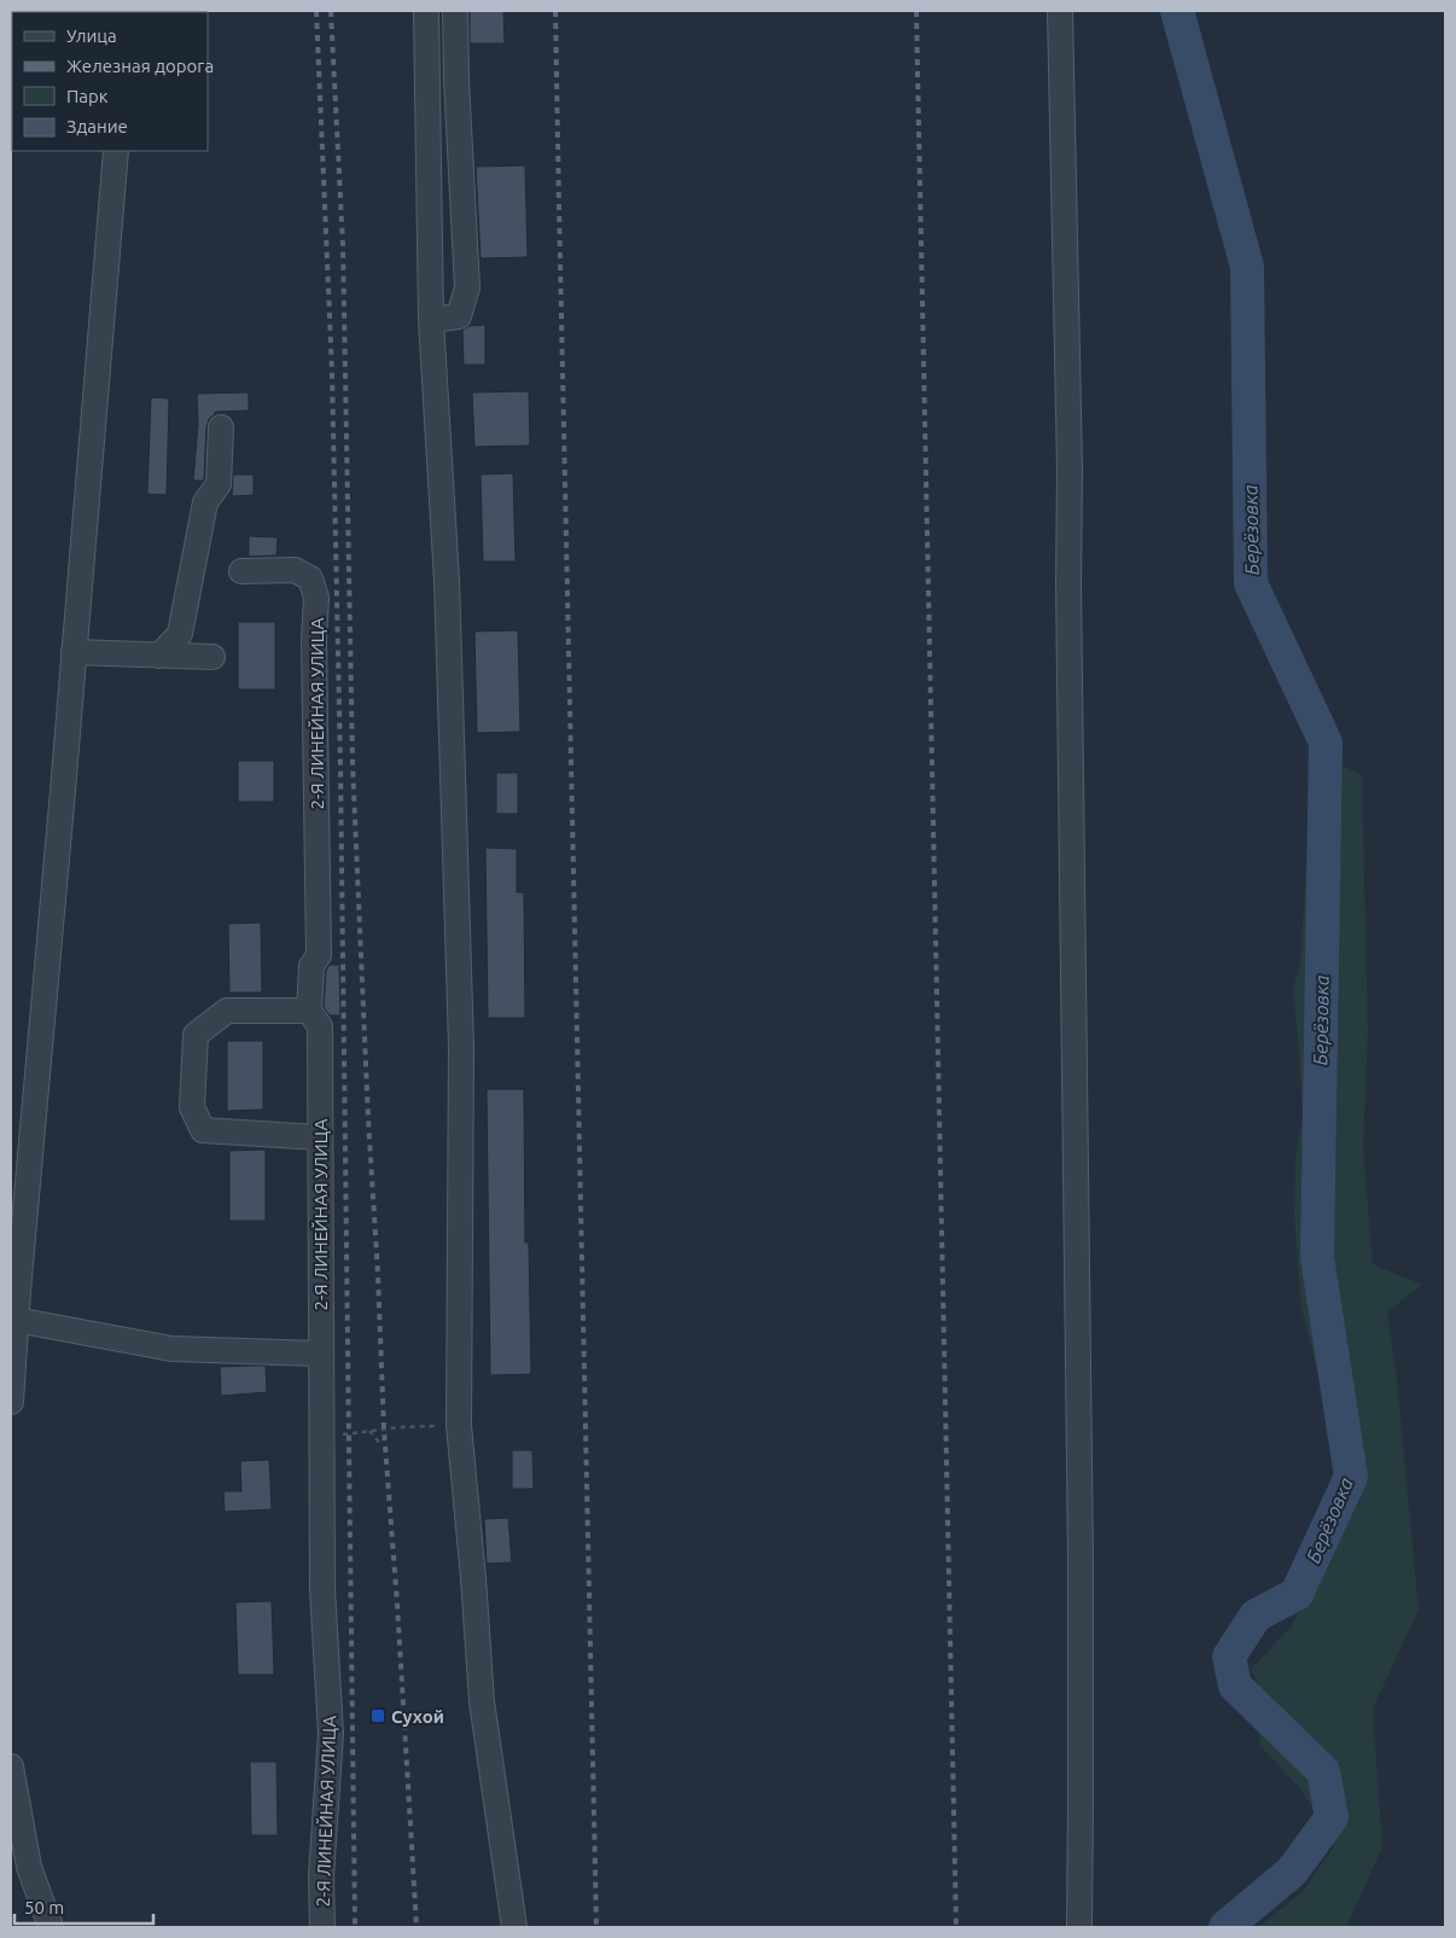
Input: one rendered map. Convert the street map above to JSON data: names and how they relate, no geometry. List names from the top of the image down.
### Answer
{
  "streets": {
    "street": ["2-Я ЛИНЕЙНАЯ УЛИЦА"]
  },
  "water": ["Берёзовка"],
  "places": {
    "transit": ["Сухой"]
  },
  "legend": [
    "Улица",
    "Железная дорога",
    "Парк",
    "Здание"
  ],
  "scale_bar": "50 m"
}
